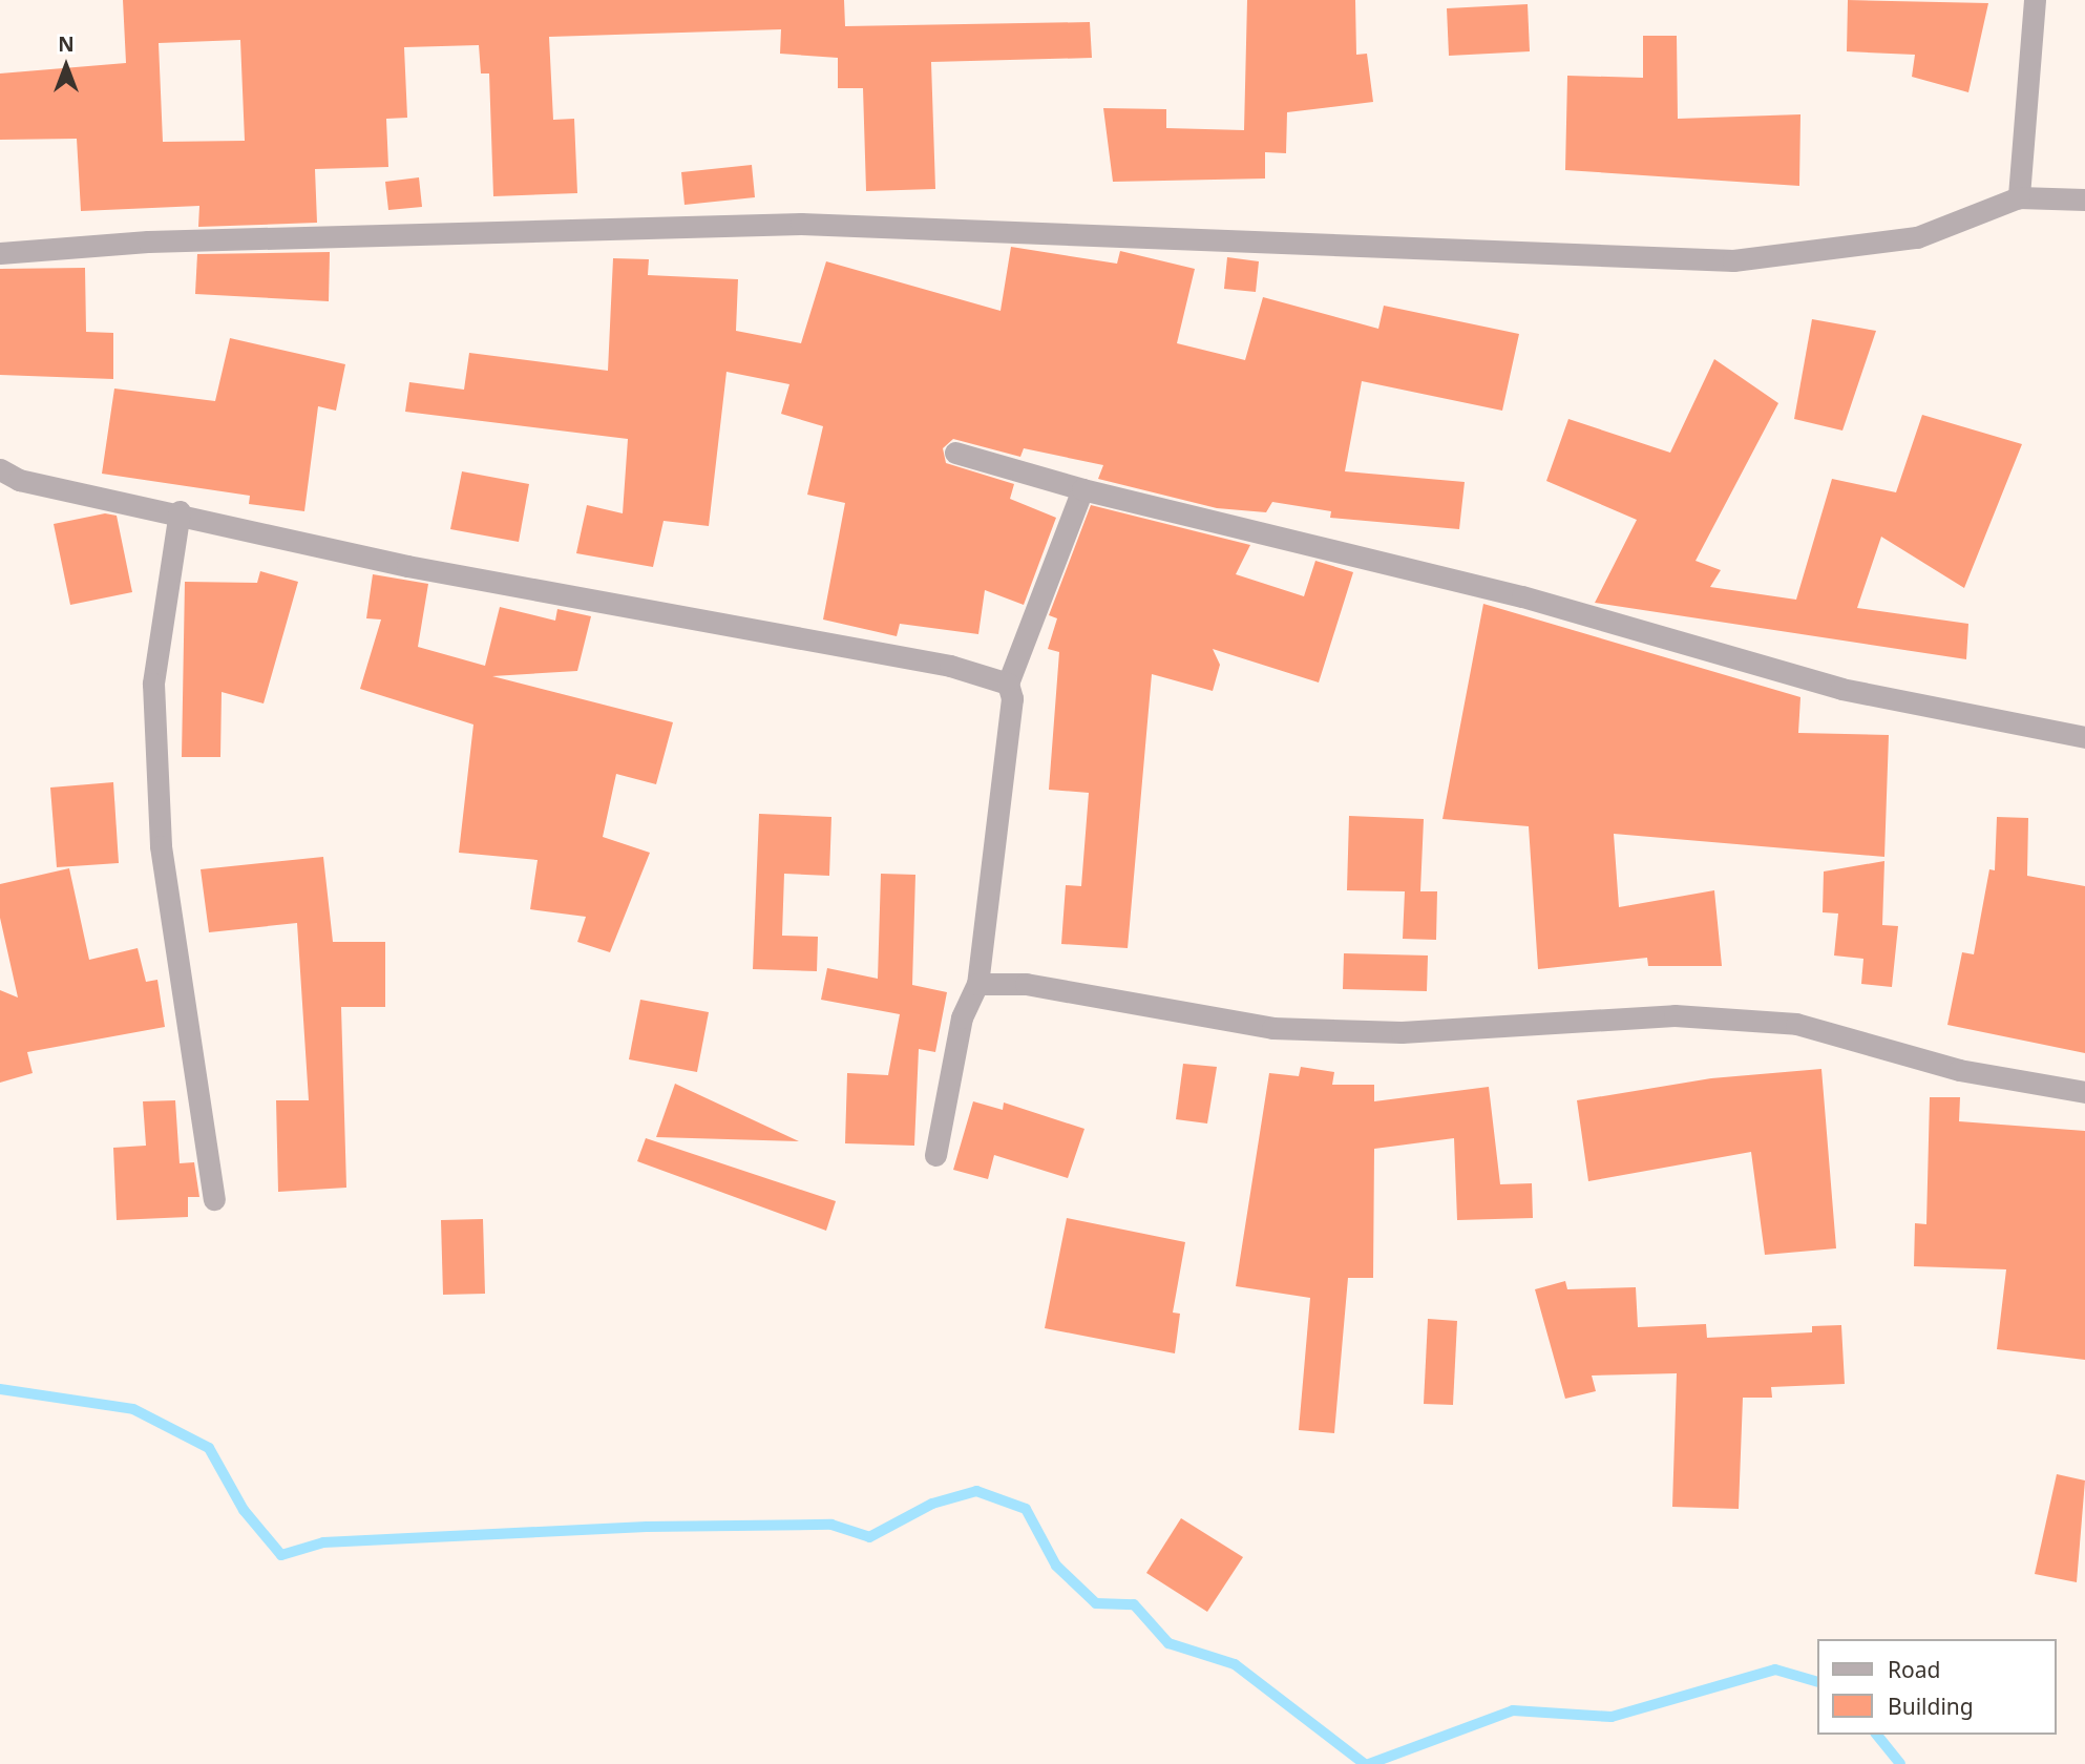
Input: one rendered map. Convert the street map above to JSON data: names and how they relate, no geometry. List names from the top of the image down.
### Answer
{
  "legend": ["Road", "Building"],
  "north": "top"
}
